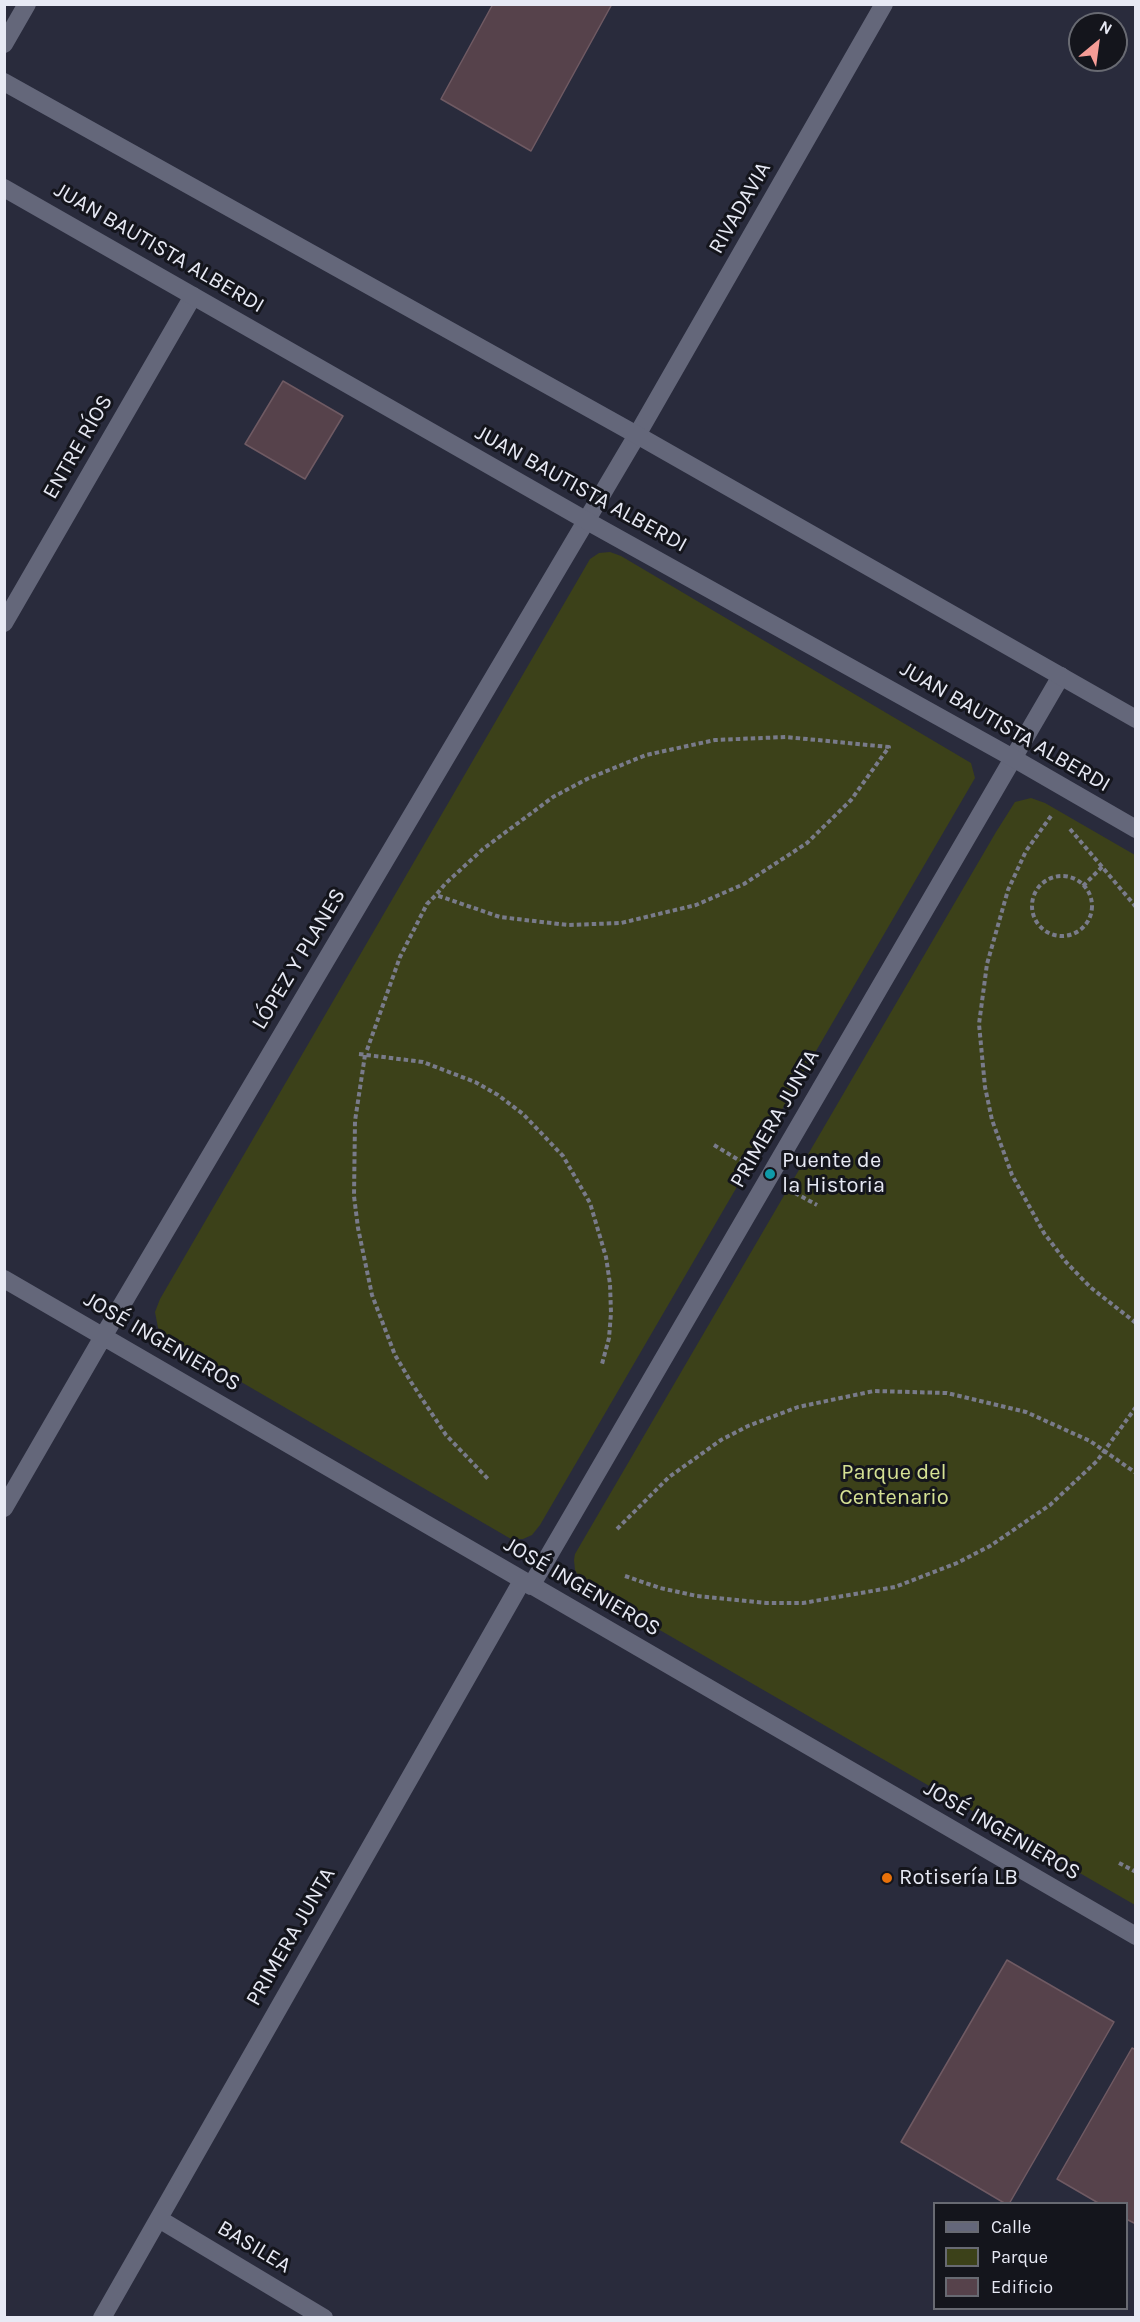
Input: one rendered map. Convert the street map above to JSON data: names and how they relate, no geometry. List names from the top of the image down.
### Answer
{
  "streets": {
    "street": [
      "RIVADAVIA",
      "JUAN BAUTISTA ALBERDI",
      "ENTRE RÍOS",
      "LÓPEZ Y PLANES",
      "PRIMERA JUNTA",
      "JOSÉ INGENIEROS",
      "BASILEA"
    ]
  },
  "crossings": [
    ["RIVADAVIA", "LÓPEZ Y PLANES"],
    ["JUAN BAUTISTA ALBERDI", "ENTRE RÍOS"],
    ["JUAN BAUTISTA ALBERDI", "LÓPEZ Y PLANES"],
    ["JUAN BAUTISTA ALBERDI", "PRIMERA JUNTA"],
    ["LÓPEZ Y PLANES", "JOSÉ INGENIEROS"],
    ["PRIMERA JUNTA", "JOSÉ INGENIEROS"],
    ["PRIMERA JUNTA", "BASILEA"]
  ],
  "parks": ["Parque del Centenario"],
  "places": ["Puente de la Historia", "Rotisería LB"],
  "legend": ["Calle", "Parque", "Edificio"],
  "north": "top right"
}
